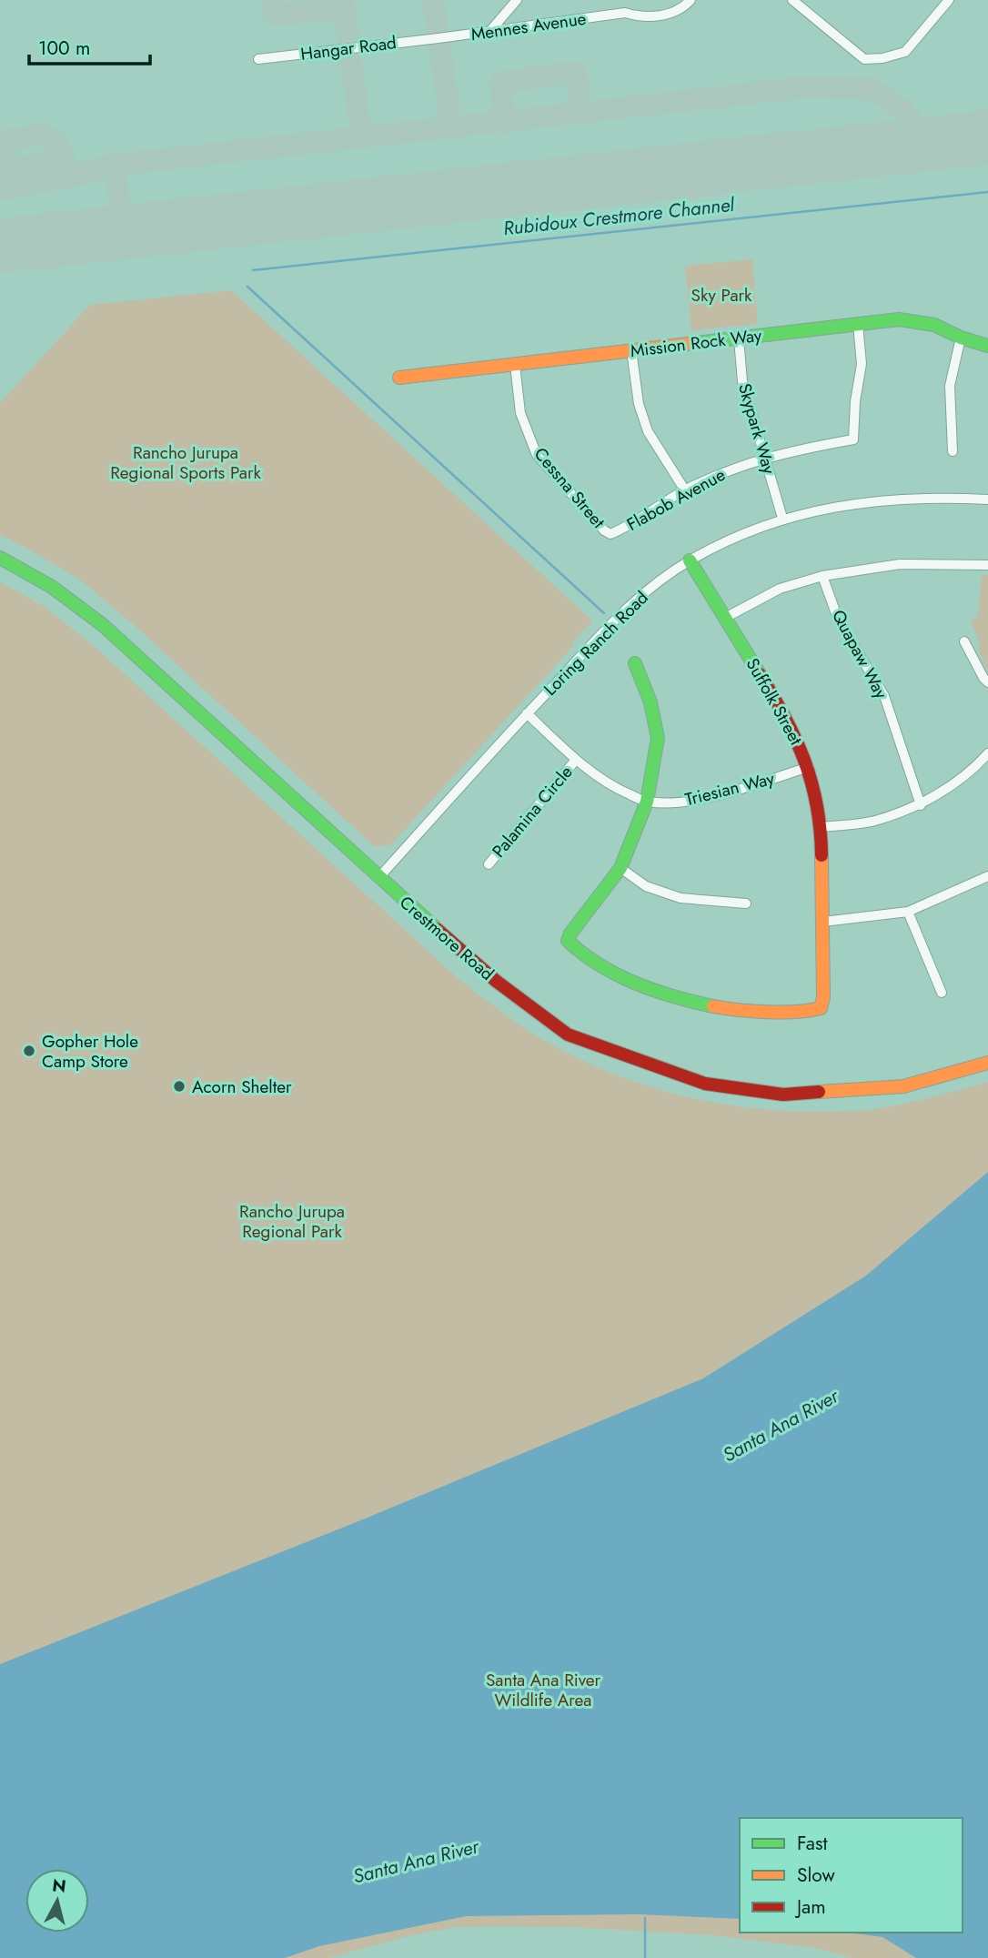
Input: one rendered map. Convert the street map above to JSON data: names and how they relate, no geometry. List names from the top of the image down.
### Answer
{
  "streets": {
    "street": [
      "Mennes Avenue",
      "Hangar Road",
      "Mission Rock Way",
      "Skypark Way",
      "Cessna Street",
      "Flabob Avenue",
      "Loring Ranch Road",
      "Quapaw Way",
      "Suffolk Street",
      "Triesian Way",
      "Palamina Circle",
      "Crestmore Road"
    ]
  },
  "crossings": [
    ["Mennes Avenue", "Hangar Road"],
    ["Mission Rock Way", "Skypark Way"],
    ["Mission Rock Way", "Cessna Street"],
    ["Mission Rock Way", "Flabob Avenue"],
    ["Skypark Way", "Flabob Avenue"],
    ["Skypark Way", "Loring Ranch Road"],
    ["Cessna Street", "Flabob Avenue"],
    ["Loring Ranch Road", "Suffolk Street"],
    ["Loring Ranch Road", "Triesian Way"],
    ["Loring Ranch Road", "Crestmore Road"],
    ["Suffolk Street", "Triesian Way"],
    ["Triesian Way", "Palamina Circle"]
  ],
  "water": ["Rubidoux Crestmore Channel", "Santa Ana River"],
  "parks": [
    "Sky Park",
    "Rancho Jurupa Regional Sports Park",
    "Rancho Jurupa Regional Park",
    "Santa Ana River Wildlife Area"
  ],
  "places": ["Gopher Hole Camp Store", "Acorn Shelter"],
  "legend": ["Fast", "Slow", "Jam"],
  "scale_bar": "100 m",
  "north": "top"
}
